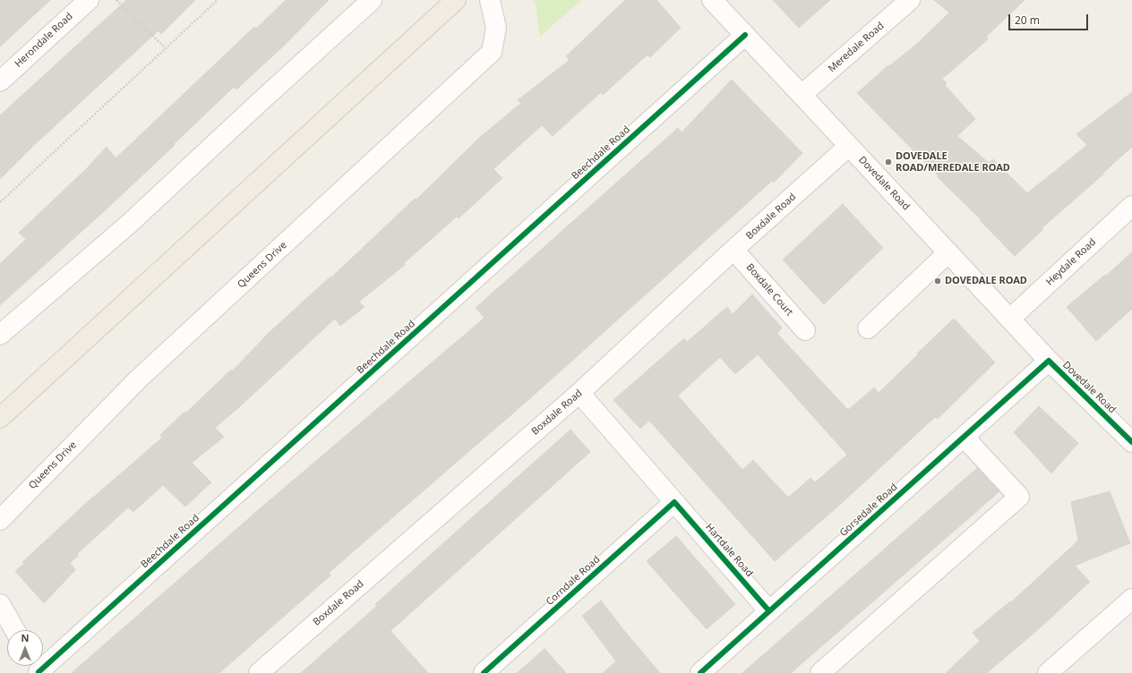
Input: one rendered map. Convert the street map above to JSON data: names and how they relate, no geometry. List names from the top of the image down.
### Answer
{
  "streets": {
    "street": [
      "Herondale Road",
      "Meredale Road",
      "Beechdale Road",
      "Dovedale Road",
      "Boxdale Road",
      "Heydale Road",
      "Queens Drive",
      "Boxdale Court",
      "Gorsedale Road",
      "Hartdale Road",
      "Corndale Road"
    ]
  },
  "crossings": [
    ["Meredale Road", "Dovedale Road"],
    ["Beechdale Road", "Dovedale Road"],
    ["Dovedale Road", "Boxdale Road"],
    ["Dovedale Road", "Heydale Road"],
    ["Dovedale Road", "Gorsedale Road"],
    ["Boxdale Road", "Boxdale Court"],
    ["Boxdale Road", "Hartdale Road"],
    ["Gorsedale Road", "Hartdale Road"],
    ["Hartdale Road", "Corndale Road"]
  ],
  "places": ["DOVEDALE ROAD/MEREDALE ROAD", "DOVEDALE ROAD"],
  "scale_bar": "20 m",
  "north": "top"
}
